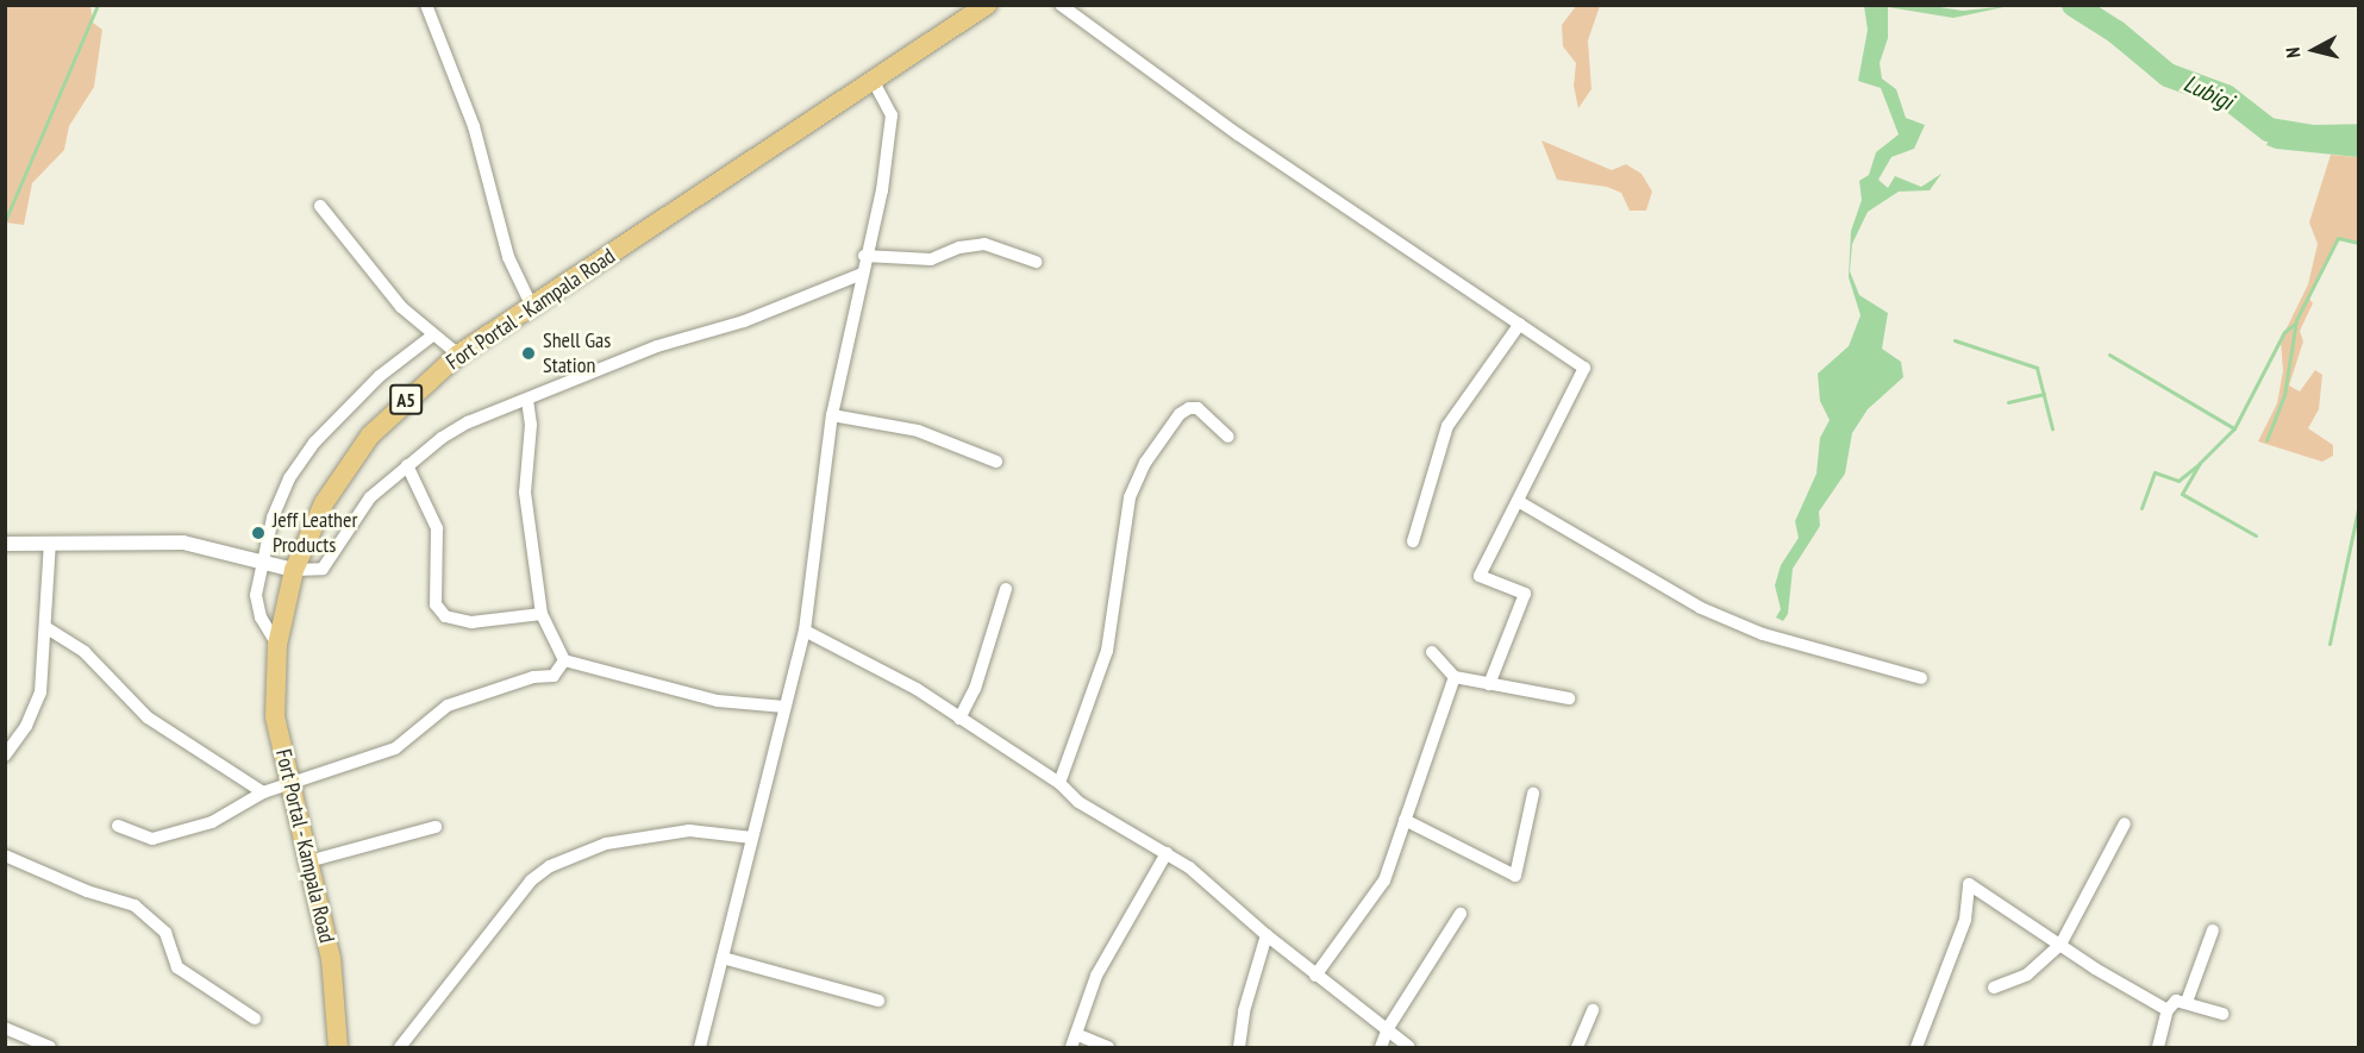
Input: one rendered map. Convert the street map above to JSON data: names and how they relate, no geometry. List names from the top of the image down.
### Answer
{
  "streets": {
    "main road": ["Fort Portal - Kampala Road", "A5"]
  },
  "water": ["Lubigi"],
  "places": ["Shell Gas Station", "Jeff Leather Products"],
  "north": "left"
}
